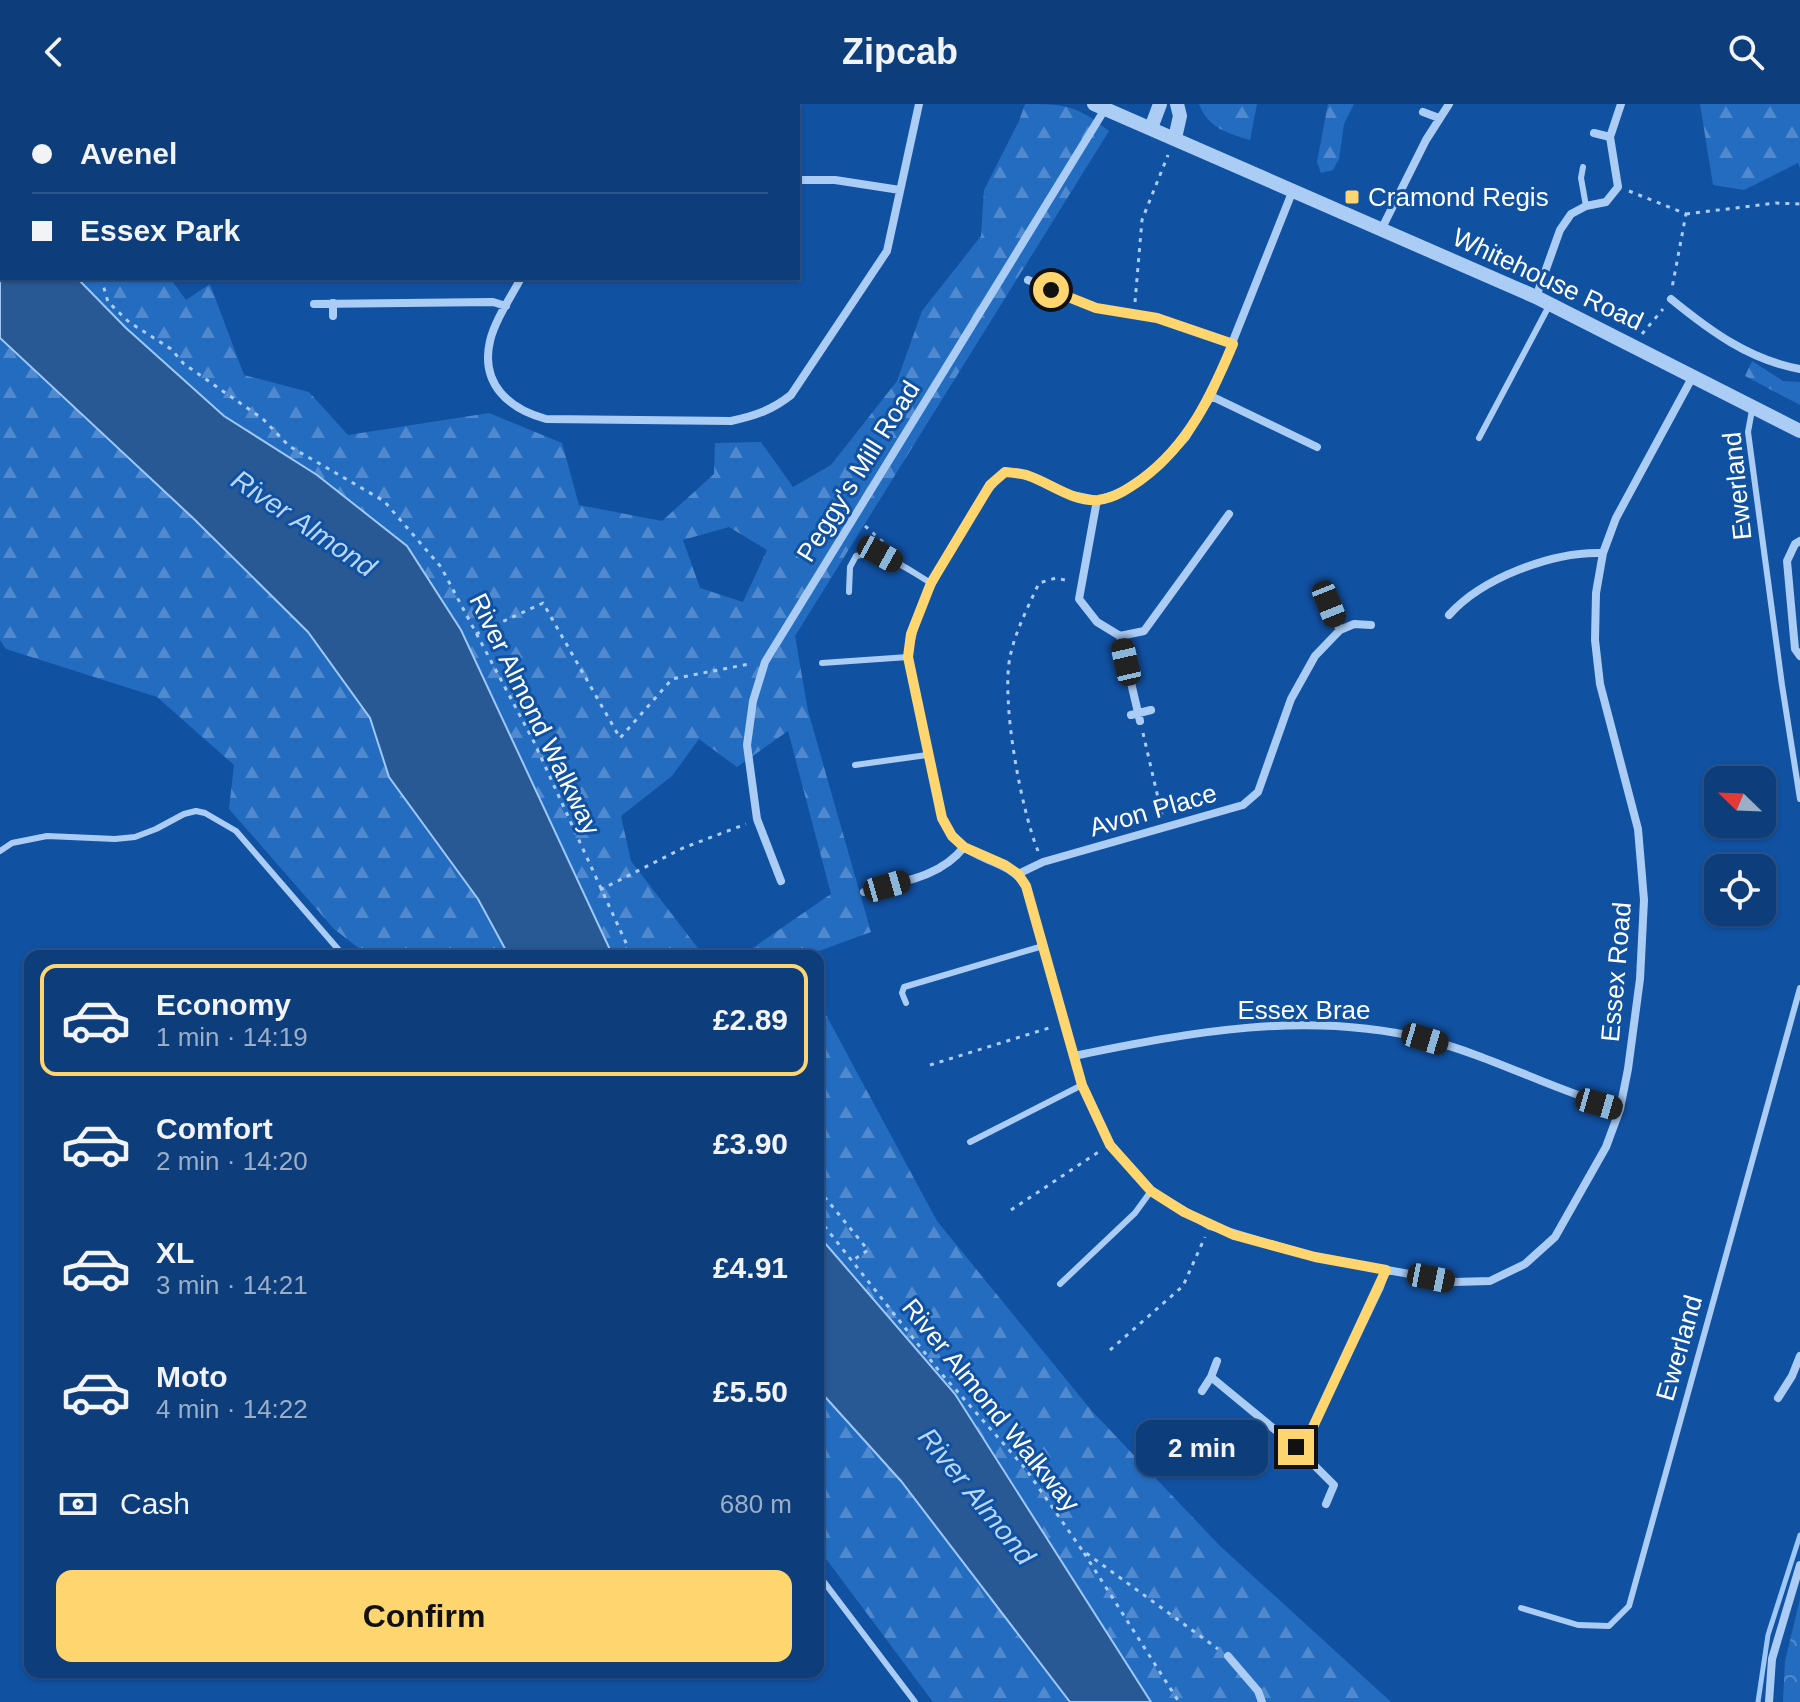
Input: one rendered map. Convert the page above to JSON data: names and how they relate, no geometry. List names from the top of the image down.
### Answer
{
  "streets": {
    "street": [
      "Whitehouse Road",
      "Peggy's Mill Road",
      "Avon Place",
      "Essex Road",
      "Essex Brae"
    ],
    "lane": ["Ewerland"],
    "path": ["River Almond Walkway"]
  },
  "crossings": [
    ["Whitehouse Road", "Peggy's Mill Road"],
    ["Whitehouse Road", "Ewerland"],
    ["Whitehouse Road", "Essex Road"],
    ["Avon Place", "Essex Road"],
    ["Essex Road", "Essex Brae"]
  ],
  "water": ["River Almond"],
  "places": {
    "transit": ["Cramond Regis"]
  },
  "north": "top left",
  "page": {
    "header": "Zipcab",
    "banner": ["Avenel", "Essex Park"],
    "list": [
      {
        "name": "Economy",
        "note": "1 min · 14:19",
        "value": "£2.89"
      },
      {
        "name": "Comfort",
        "note": "2 min · 14:20",
        "value": "£3.90"
      },
      {
        "name": "XL",
        "note": "3 min · 14:21",
        "value": "£4.91"
      },
      {
        "name": "Moto",
        "note": "4 min · 14:22",
        "value": "£5.50"
      }
    ],
    "bubble": "2 min",
    "pay": ["Cash", "680 m"],
    "buttons": "Confirm"
  }
}
